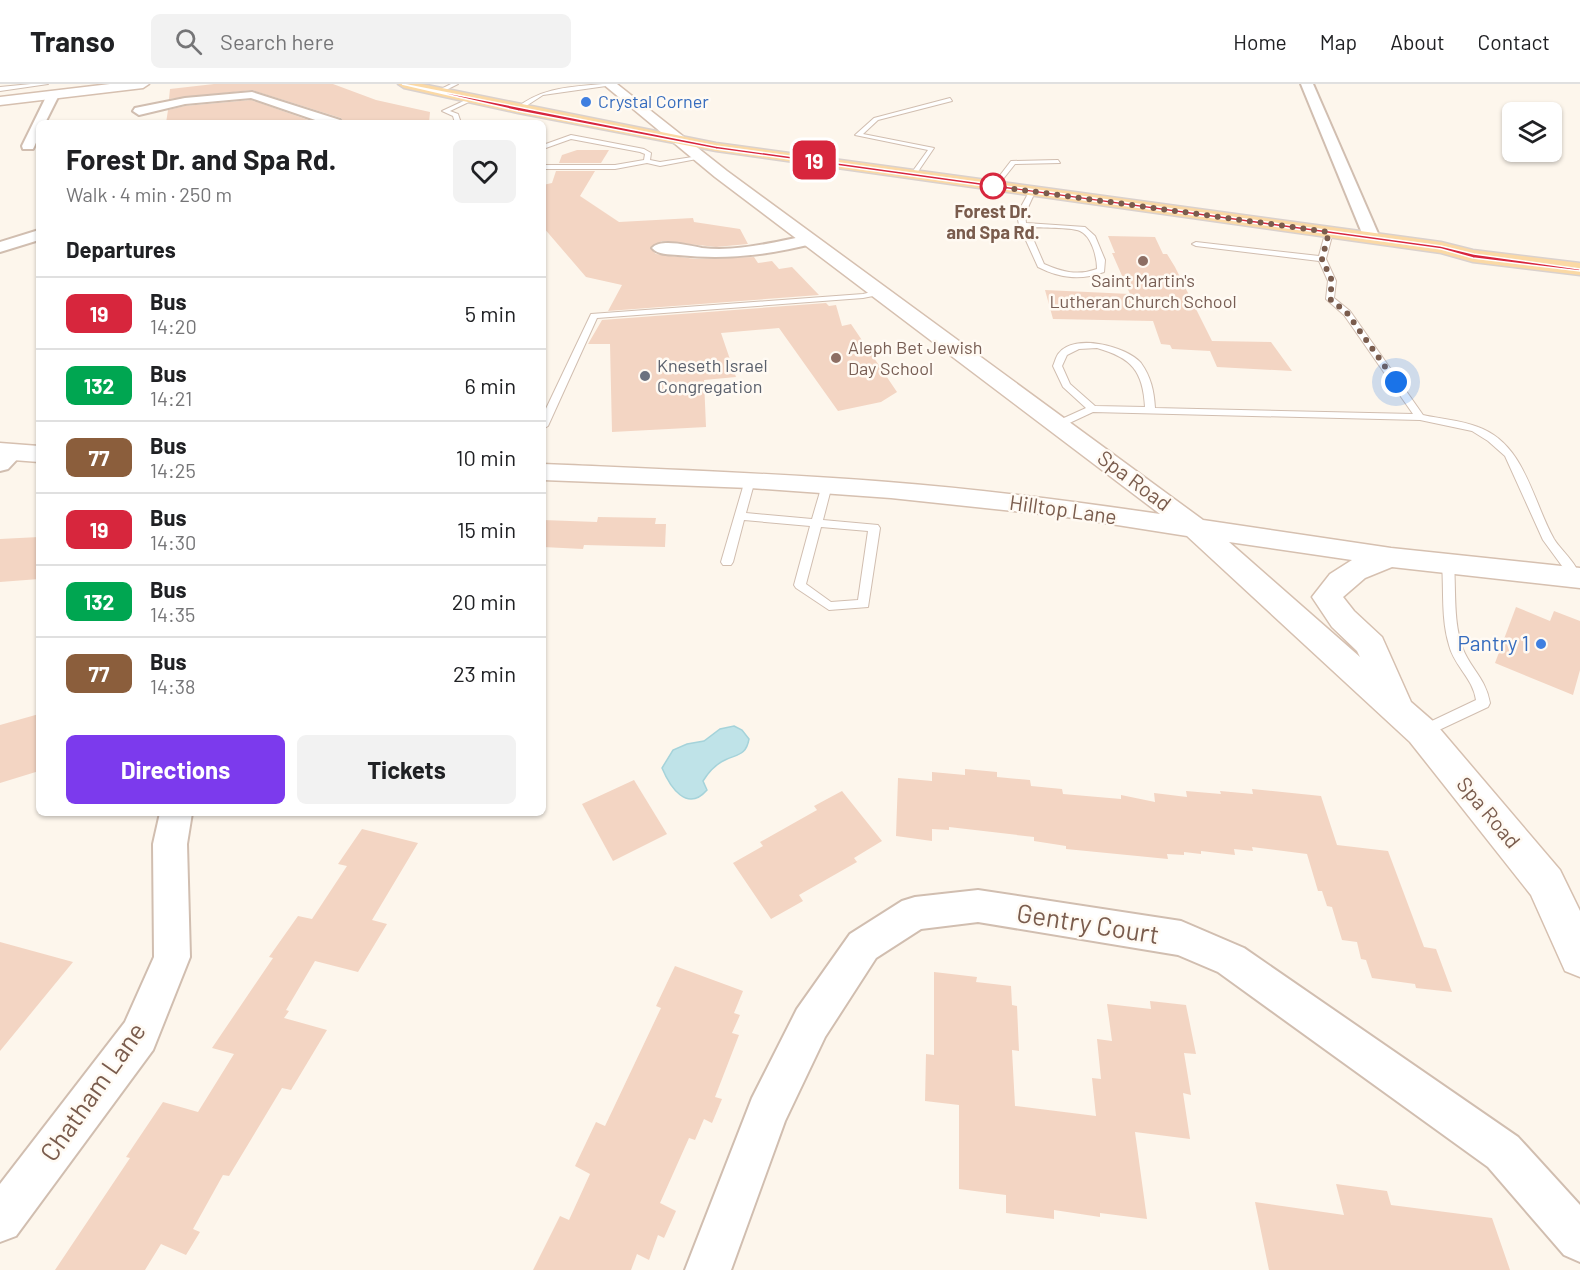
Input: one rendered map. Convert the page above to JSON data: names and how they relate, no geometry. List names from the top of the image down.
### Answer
{
  "streets": {
    "main road": ["Spa Road", "Hilltop Lane"],
    "street": ["Gentry Court", "Chatham Lane"]
  },
  "crossings": [
    ["Spa Road", "Hilltop Lane"]
  ],
  "places": [
    "Crystal Corner",
    "Forest Dr. and Spa Rd.",
    "Saint Martin's Lutheran Church School",
    "Aleph Bet Jewish Day School",
    "Kneseth Israel Congregation",
    "Pantry 1"
  ],
  "lines": ["bus line 19"],
  "page": {
    "header": "Transo",
    "search": "Search here",
    "nav": [
      "Home",
      "Map",
      "About",
      "Contact"
    ],
    "on_map": "19",
    "heading": [
      ["Forest Dr. and Spa Rd.", "Walk · 4 min · 250 m"],
      "Departures"
    ],
    "list": [
      {
        "mark": "19",
        "name": "Bus",
        "note": "14:20",
        "value": "5 min"
      },
      {
        "mark": "132",
        "name": "Bus",
        "note": "14:21",
        "value": "6 min"
      },
      {
        "mark": "77",
        "name": "Bus",
        "note": "14:25",
        "value": "10 min"
      },
      {
        "mark": "19",
        "name": "Bus",
        "note": "14:30",
        "value": "15 min"
      },
      {
        "mark": "132",
        "name": "Bus",
        "note": "14:35",
        "value": "20 min"
      },
      {
        "mark": "77",
        "name": "Bus",
        "note": "14:38",
        "value": "23 min"
      }
    ],
    "buttons": ["Directions", "Tickets"]
  }
}
